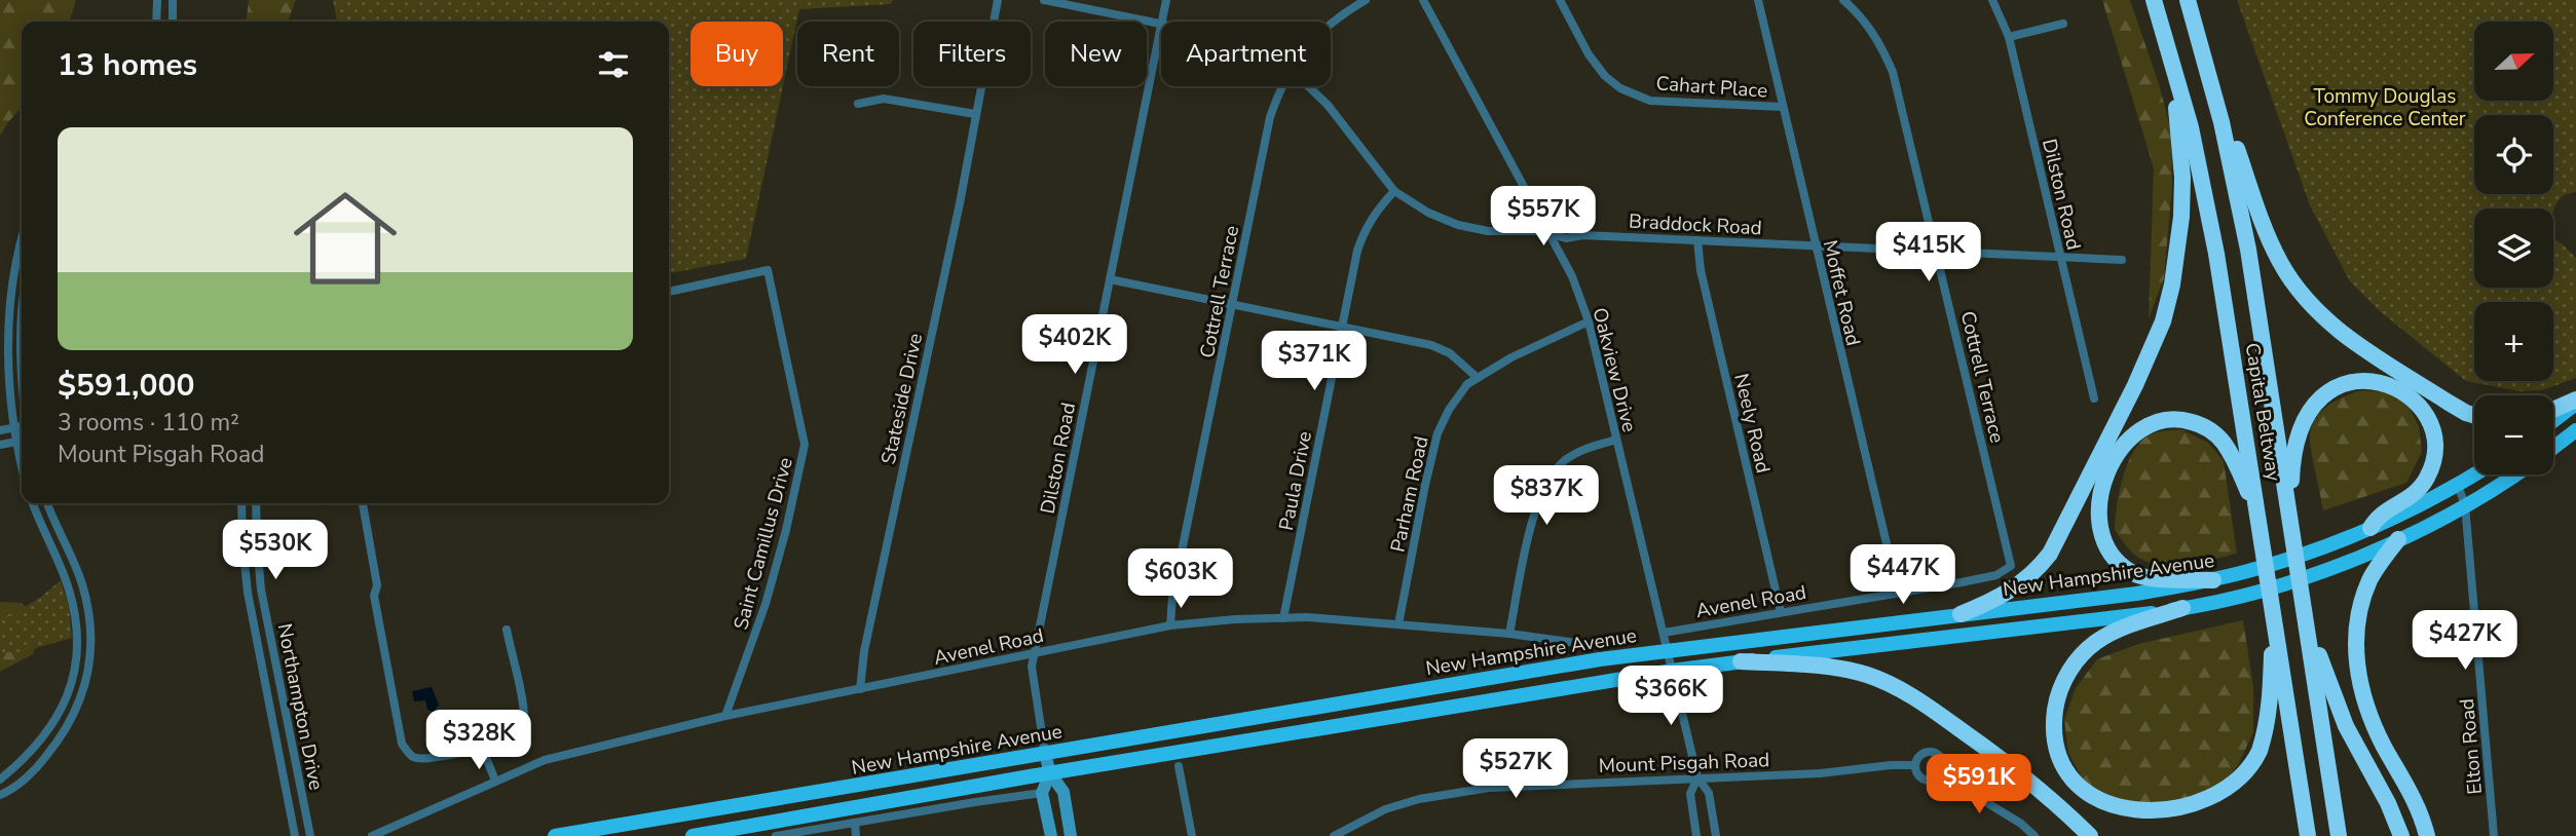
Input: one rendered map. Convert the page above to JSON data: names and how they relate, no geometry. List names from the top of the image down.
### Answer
{
  "streets": {
    "highway": ["Capital Beltway"],
    "main road": ["New Hampshire Avenue"],
    "street": [
      "Cahart Place",
      "Dilston Road",
      "Braddock Road",
      "Cottrell Terrace",
      "Moffet Road",
      "Oakview Drive",
      "Stateside Drive",
      "Neely Road",
      "Paula Drive",
      "Parham Road",
      "Saint Camillus Drive",
      "Avenel Road",
      "Northampton Drive",
      "Elton Road",
      "Mount Pisgah Road"
    ]
  },
  "crossings": [
    ["Cahart Place", "Moffet Road"],
    ["Dilston Road", "Braddock Road"],
    ["Dilston Road", "New Hampshire Avenue"],
    ["Dilston Road", "Avenel Road"],
    ["Braddock Road", "Cottrell Terrace"],
    ["Braddock Road", "Moffet Road"],
    ["Braddock Road", "Oakview Drive"],
    ["Braddock Road", "Neely Road"],
    ["Braddock Road", "Paula Drive"],
    ["Cottrell Terrace", "Avenel Road"],
    ["Moffet Road", "Avenel Road"],
    ["Oakview Drive", "Parham Road"],
    ["Oakview Drive", "New Hampshire Avenue"],
    ["Oakview Drive", "Avenel Road"],
    ["Oakview Drive", "Mount Pisgah Road"],
    ["Stateside Drive", "Avenel Road"],
    ["Neely Road", "Avenel Road"],
    ["Paula Drive", "Avenel Road"],
    ["Parham Road", "Avenel Road"],
    ["Saint Camillus Drive", "Avenel Road"],
    ["New Hampshire Avenue", "Elton Road"]
  ],
  "parks": ["Tommy Douglas Conference Center"],
  "north": "right",
  "page": {
    "map_buttons": ["+", "−"],
    "chip": [
      "Buy",
      "Rent",
      "Filters",
      "New",
      "Apartment"
    ],
    "heading": "13 homes",
    "list": [
      {
        "name": "$591,000",
        "note": "3 rooms · 110 m² · Mount Pisgah Road"
      }
    ],
    "price": [
      "$557K",
      "$415K",
      "$402K",
      "$371K",
      "$837K",
      "$530K",
      "$447K",
      "$603K",
      "$427K",
      "$366K",
      "$328K",
      "$527K",
      "$591K"
    ]
  }
}
